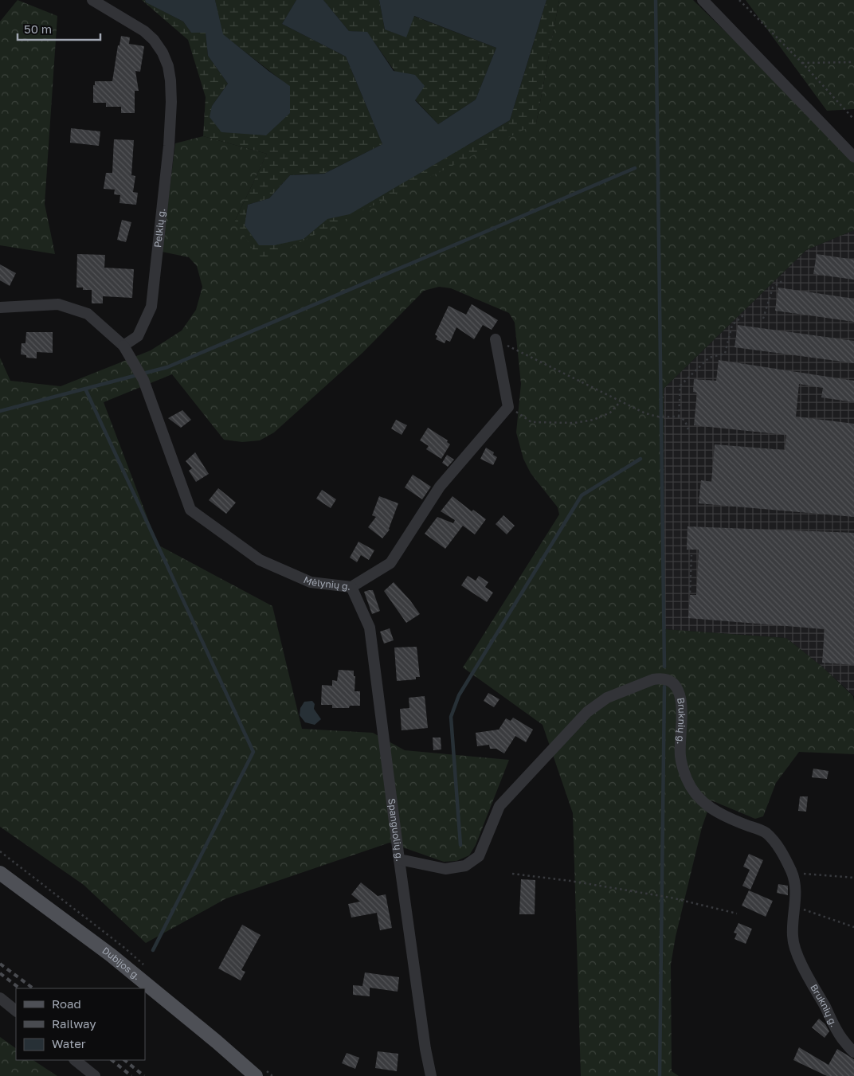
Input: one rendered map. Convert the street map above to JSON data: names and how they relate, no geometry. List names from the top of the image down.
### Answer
{
  "streets": {
    "main road": ["Dubijos g."],
    "street": [
      "Pelkių g.",
      "Mėlynių g.",
      "Bruknių g.",
      "Spanguolių g."
    ]
  },
  "crossings": [
    ["Pelkių g.", "Mėlynių g."],
    ["Mėlynių g.", "Spanguolių g."],
    ["Bruknių g.", "Spanguolių g."]
  ],
  "legend": ["Road", "Railway", "Water"],
  "scale_bar": "50 m"
}
